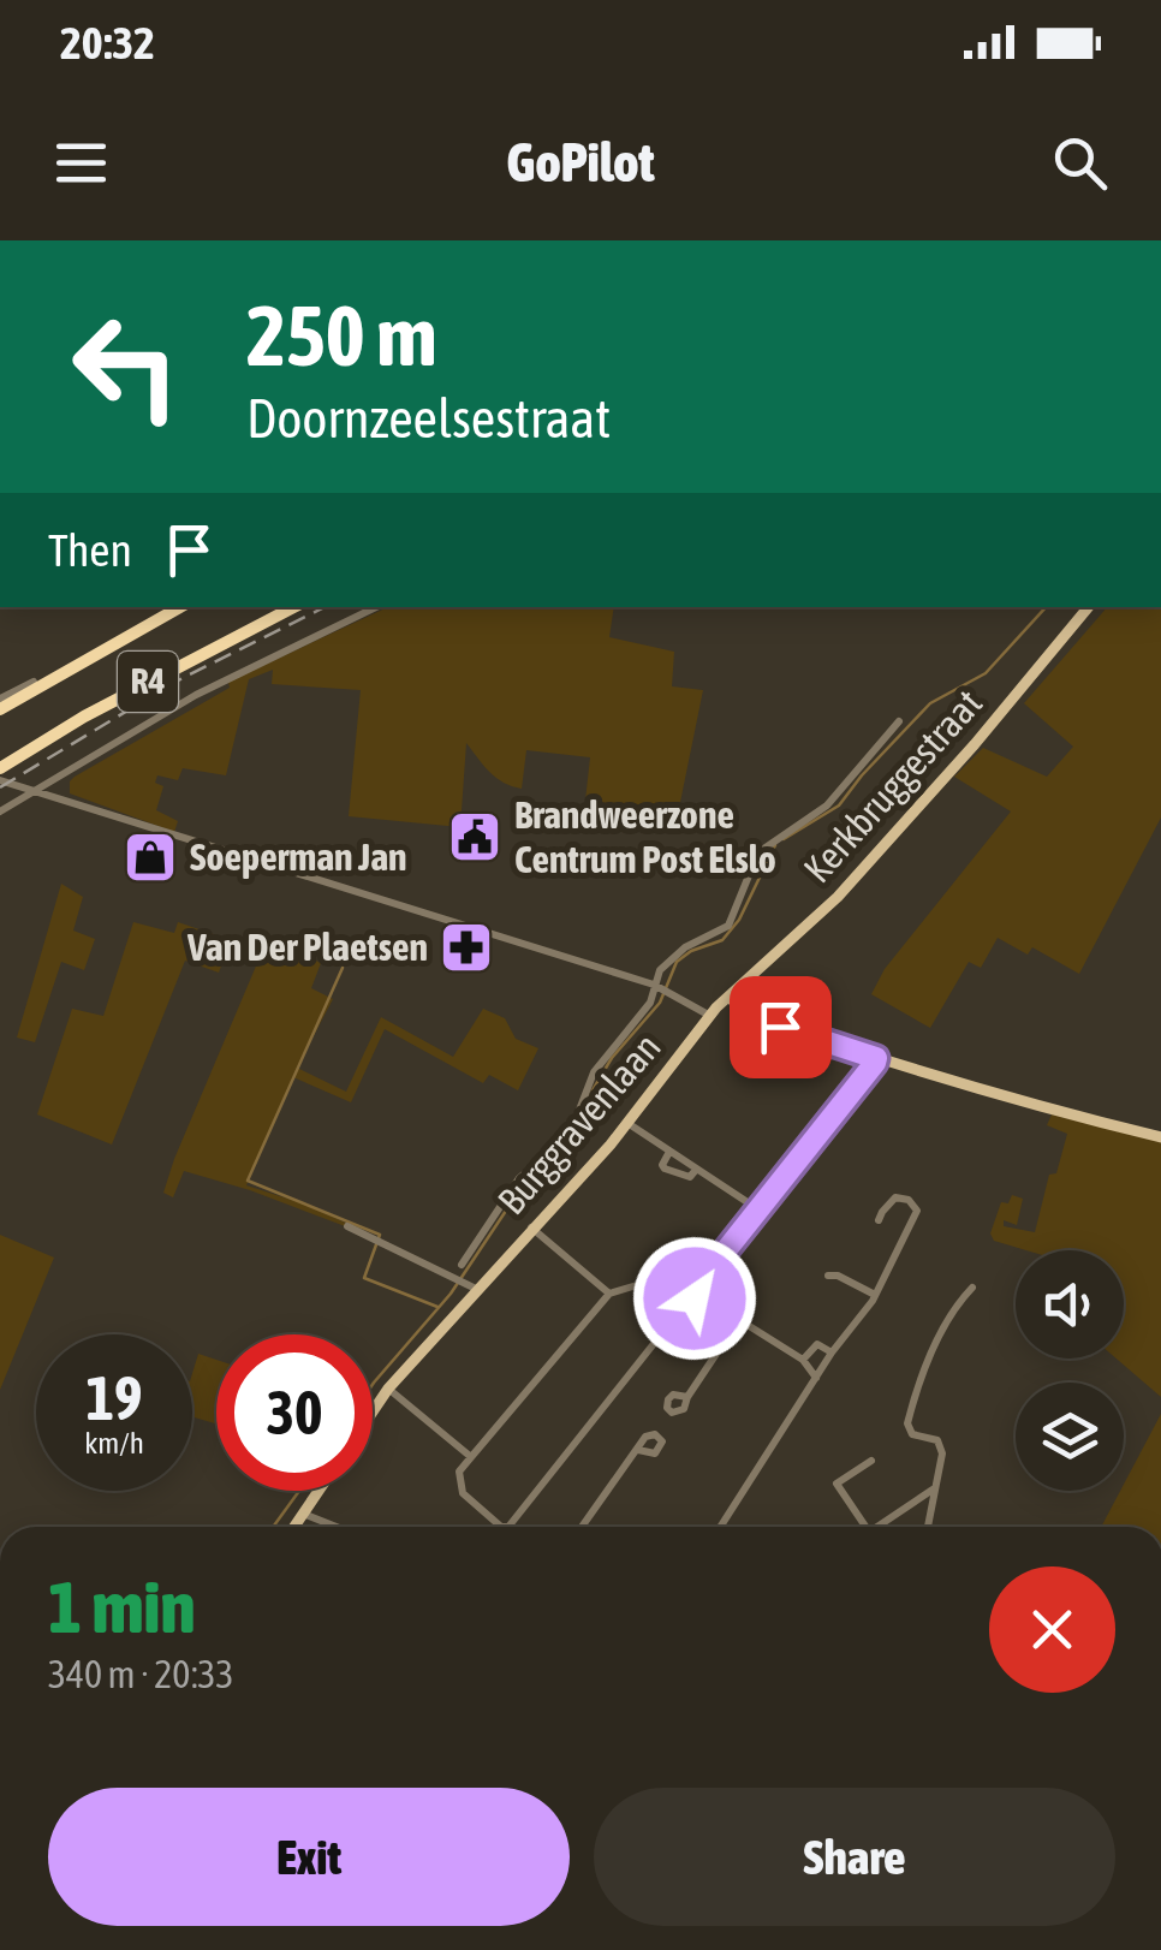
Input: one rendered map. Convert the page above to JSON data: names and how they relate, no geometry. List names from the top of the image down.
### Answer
{
  "streets": {
    "highway": ["R4"],
    "main road": ["Kerkbruggestraat", "Burggravenlaan"]
  },
  "crossings": [
    ["Kerkbruggestraat", "Burggravenlaan"]
  ],
  "places": {
    "public building": ["Brandweerzone Centrum Post Elslo"],
    "shop": ["Soeperman Jan"],
    "pharmacy": ["Van Der Plaetsen"]
  },
  "page": {
    "status": "20:32",
    "header": "GoPilot",
    "turn": ["250 m", "Doornzeelsestraat"],
    "then": "Then",
    "speed": "19 km/h",
    "limit": "30",
    "heading": ["1 min", "340 m · 20:33"],
    "buttons": ["Exit", "Share"]
  }
}
